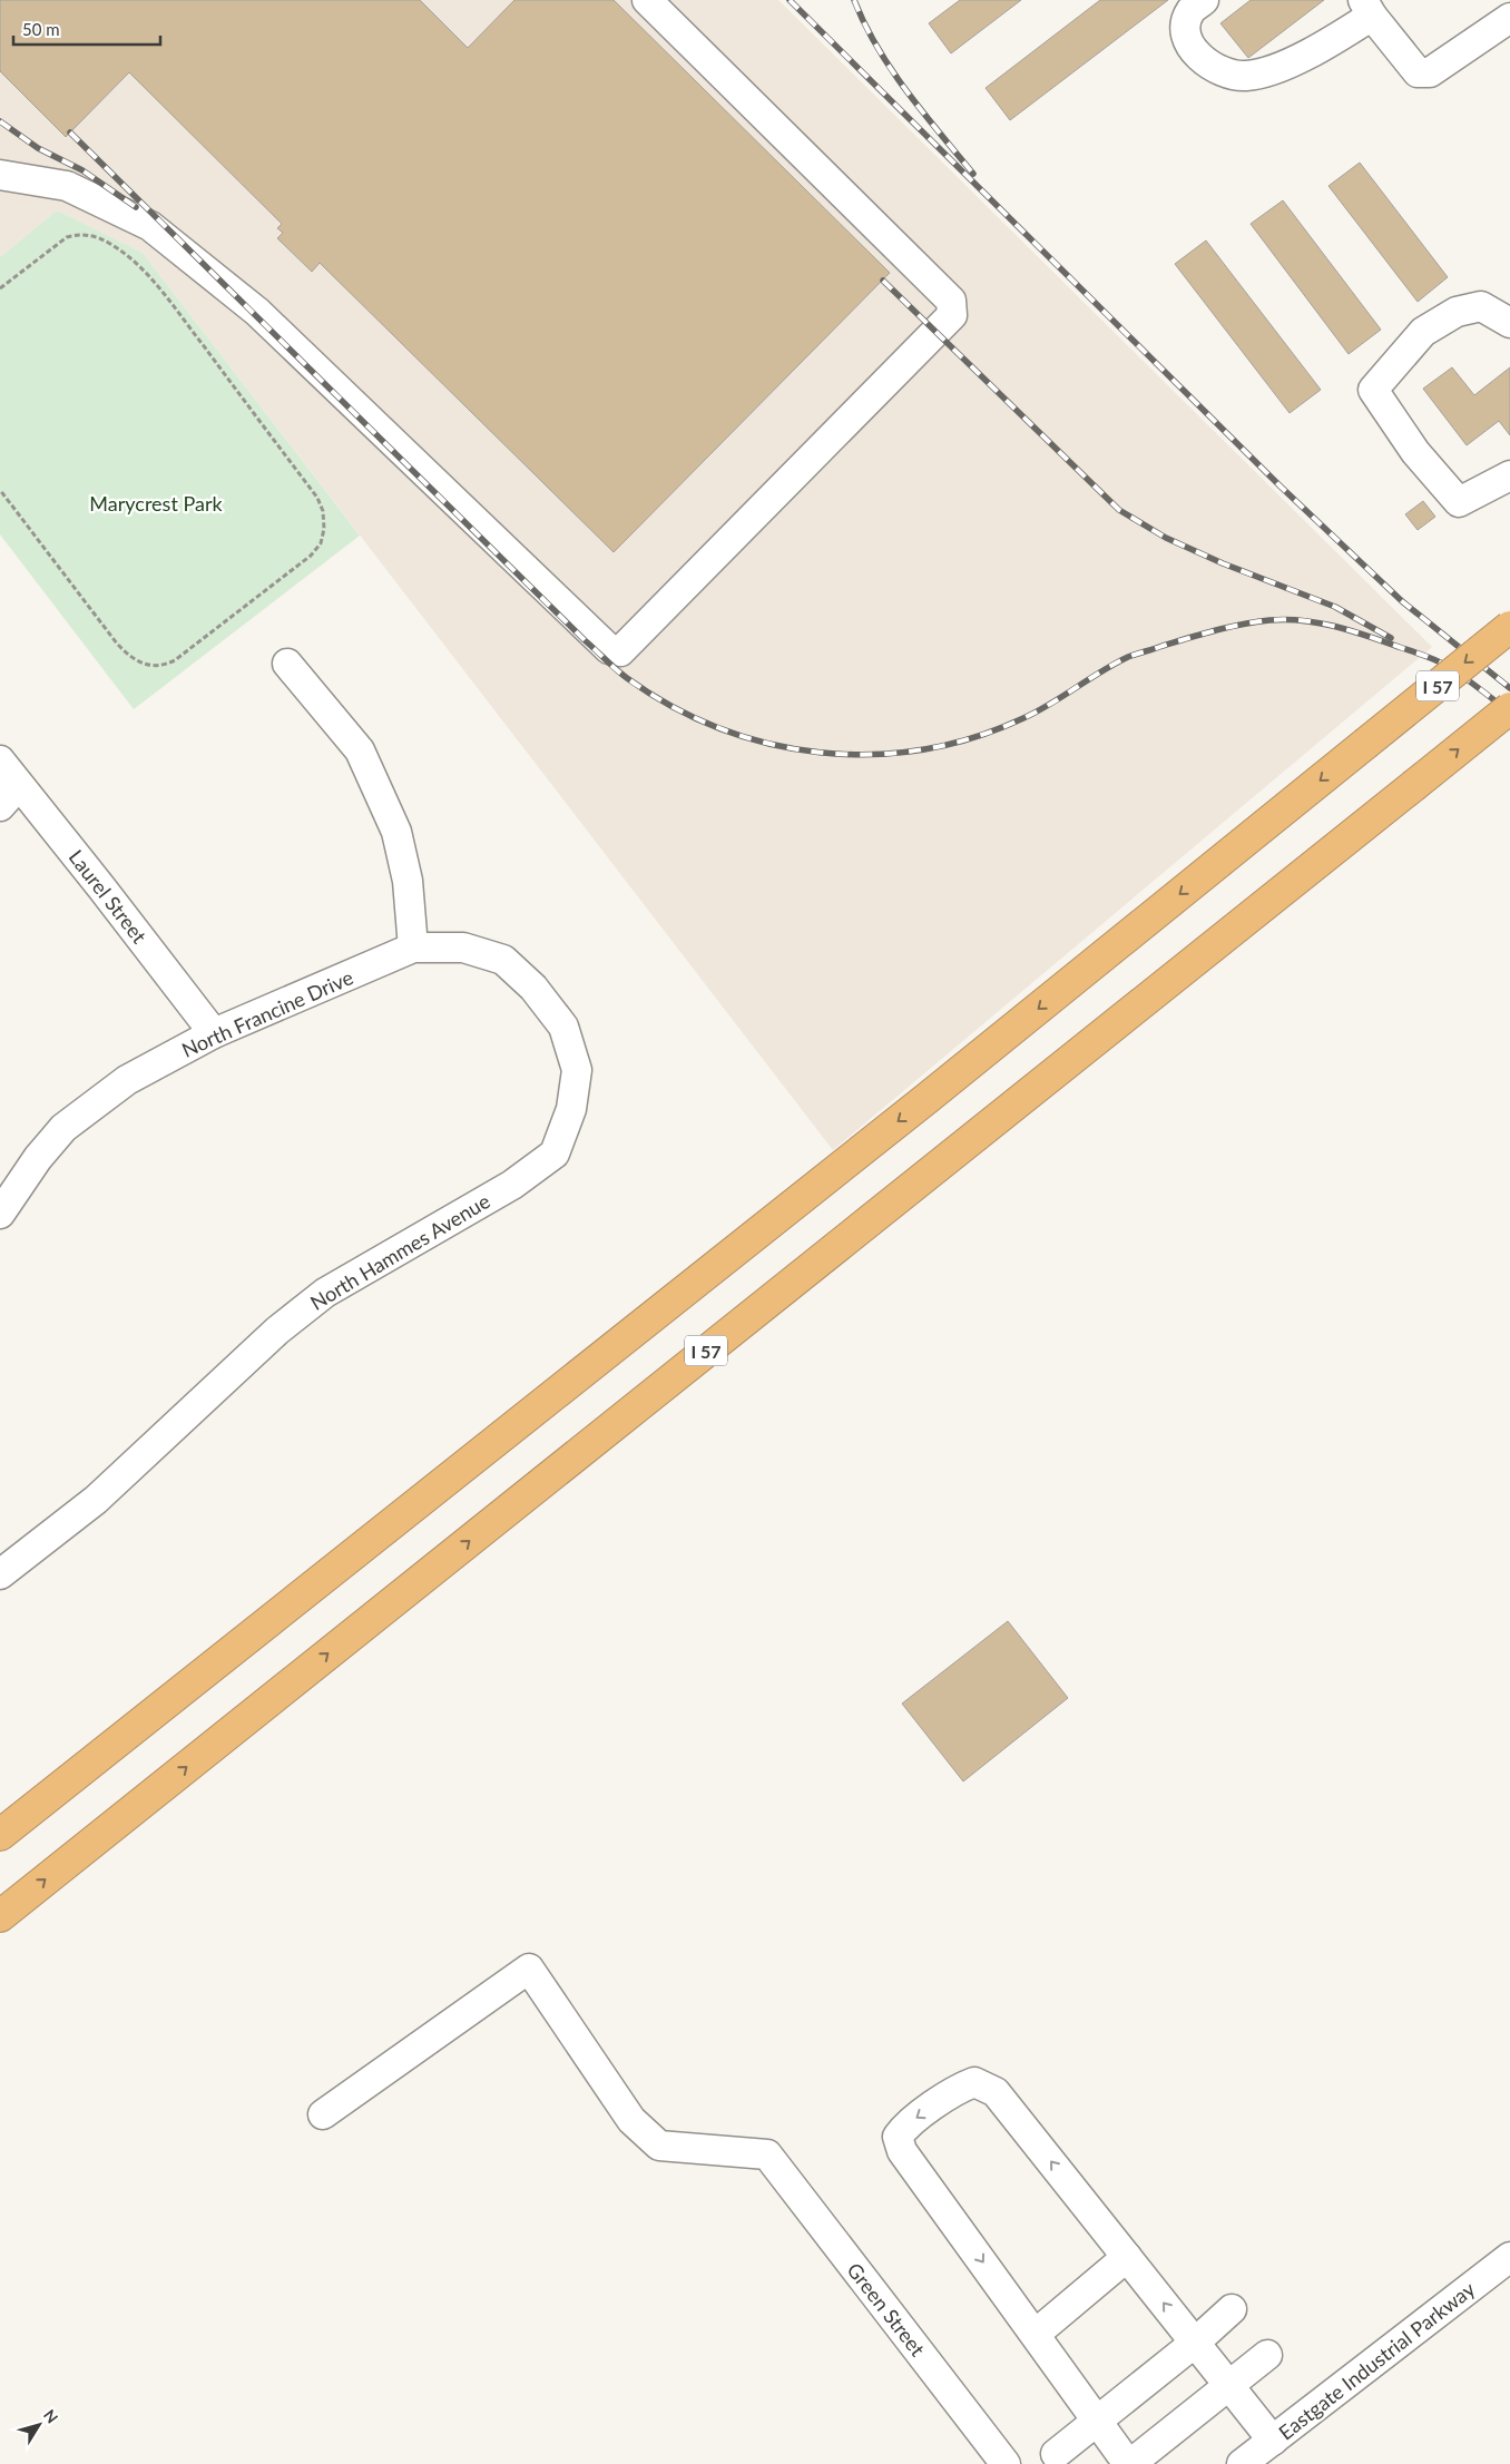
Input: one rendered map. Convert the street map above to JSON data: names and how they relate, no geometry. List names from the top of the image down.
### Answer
{
  "streets": {
    "highway": ["I 57"],
    "street": [
      "Laurel Street",
      "North Francine Drive",
      "North Hammes Avenue",
      "Green Street",
      "Eastgate Industrial Parkway"
    ]
  },
  "crossings": [
    ["Laurel Street", "North Francine Drive"],
    ["North Francine Drive", "North Hammes Avenue"]
  ],
  "parks": ["Marycrest Park"],
  "scale_bar": "50 m",
  "north": "top right"
}
